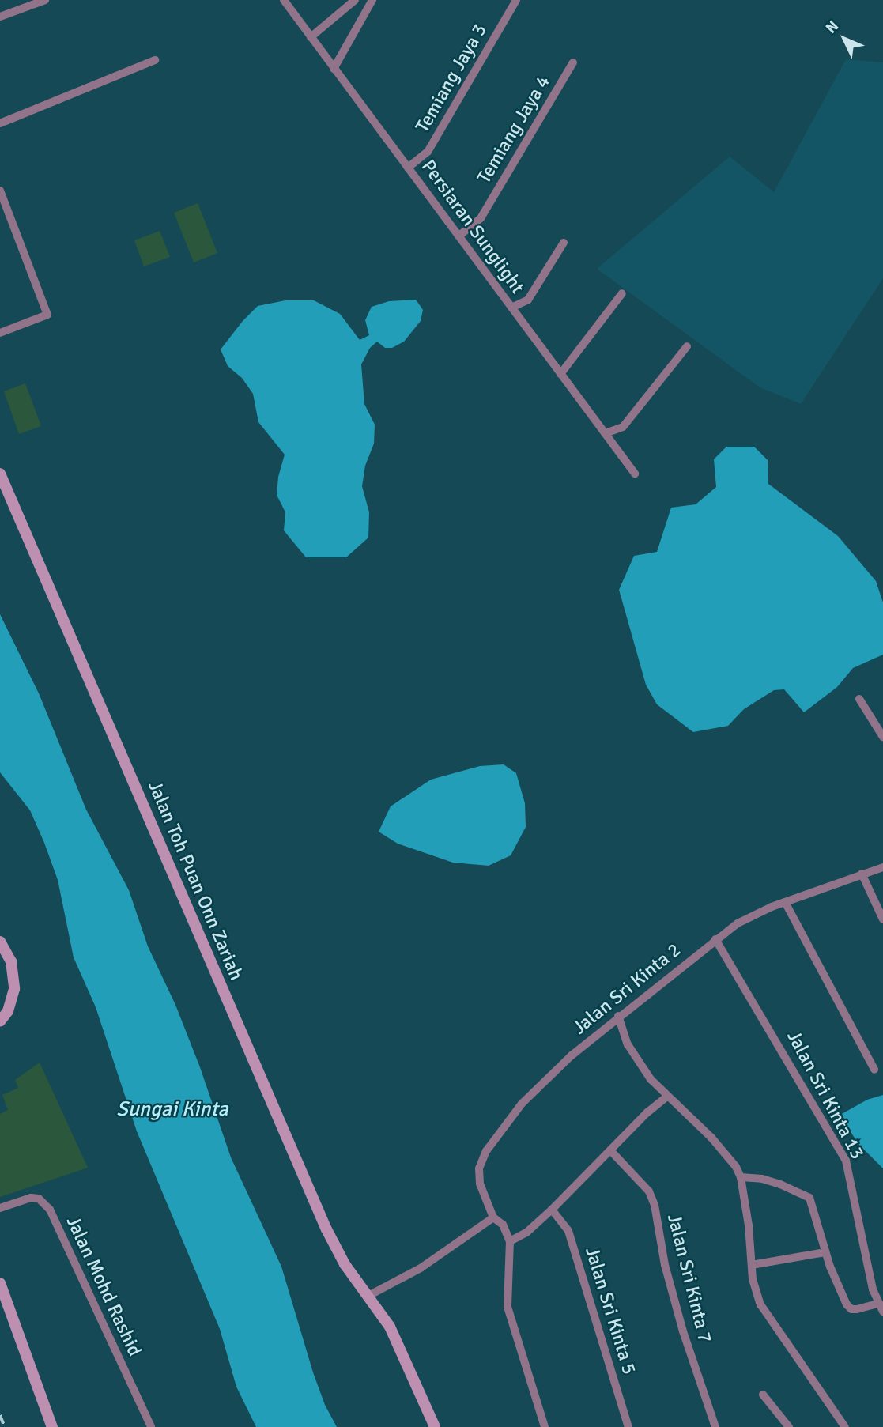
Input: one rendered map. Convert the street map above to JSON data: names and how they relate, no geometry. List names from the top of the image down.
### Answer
{
  "streets": {
    "street": [
      "Temiang Jaya 3",
      "Temiang Jaya 4",
      "Persiaran Sunglight",
      "Jalan Toh Puan Onn Zariah",
      "Jalan Sri Kinta 2",
      "Jalan Sri Kinta 13",
      "Jalan Sri Kinta 7",
      "Jalan Mohd Rashid",
      "Jalan Sri Kinta 5"
    ]
  },
  "crossings": [
    ["Temiang Jaya 3", "Persiaran Sunglight"],
    ["Temiang Jaya 4", "Persiaran Sunglight"],
    ["Jalan Sri Kinta 2", "Jalan Sri Kinta 13"]
  ],
  "water": ["Sungai Kinta"],
  "north": "top left"
}
